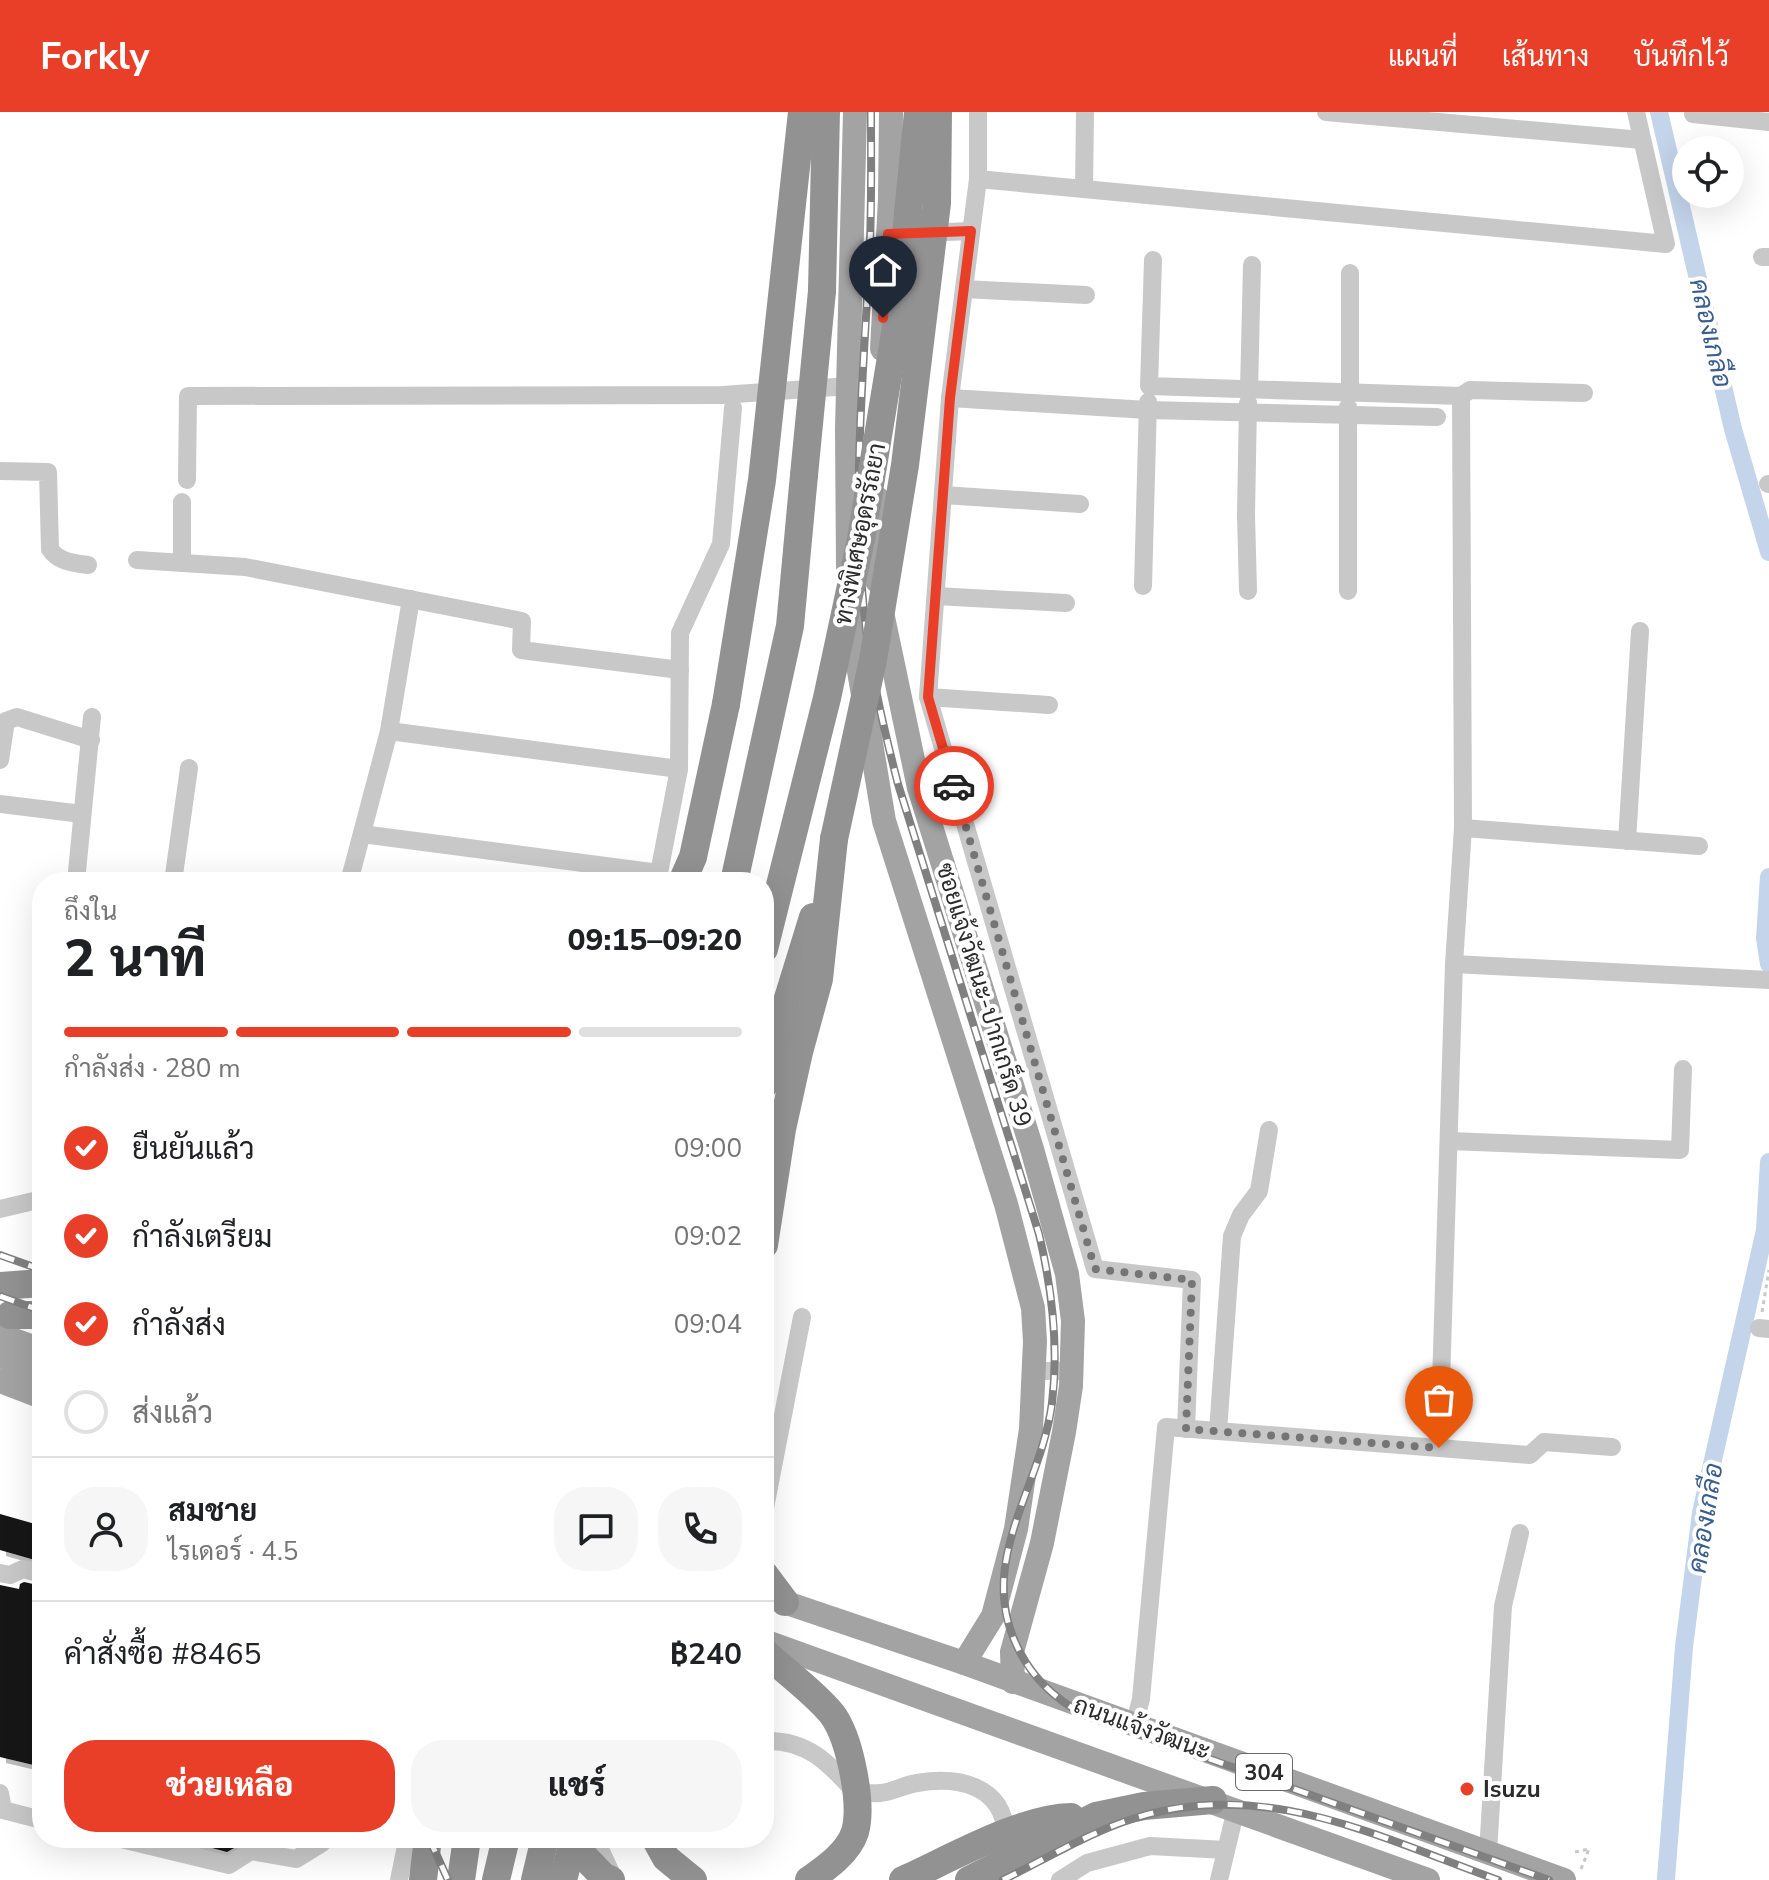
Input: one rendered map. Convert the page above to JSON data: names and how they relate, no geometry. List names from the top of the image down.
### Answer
{
  "streets": {
    "highway": ["ทางพิเศษอุดรรัถยา"],
    "main road": ["ซอยแจ้งวัฒนะ-ปากเกร็ด 39", "ถนนแจ้งวัฒนะ", "304"]
  },
  "crossings": [
    ["ซอยแจ้งวัฒนะ-ปากเกร็ด 39", "ถนนแจ้งวัฒนะ"]
  ],
  "water": ["คลองเกลือ"],
  "places": ["Isuzu"],
  "page": {
    "header": "Forkly",
    "nav": ["แผนที่", "เส้นทาง", "บันทึกไว้"],
    "heading": ["2 นาที", "ถึงใน", "09:15–09:20"],
    "panel": [
      "สมชาย",
      "ไรเดอร์ · 4.5",
      "คำสั่งซื้อ #8465",
      "฿240"
    ],
    "bar": "กำลังส่ง · 280 m",
    "list": [
      ["ยืนยันแล้ว", "09:00"],
      ["กำลังเตรียม", "09:02"],
      ["กำลังส่ง", "09:04"],
      "ส่งแล้ว"
    ],
    "buttons": ["ช่วยเหลือ", "แชร์"]
  }
}
